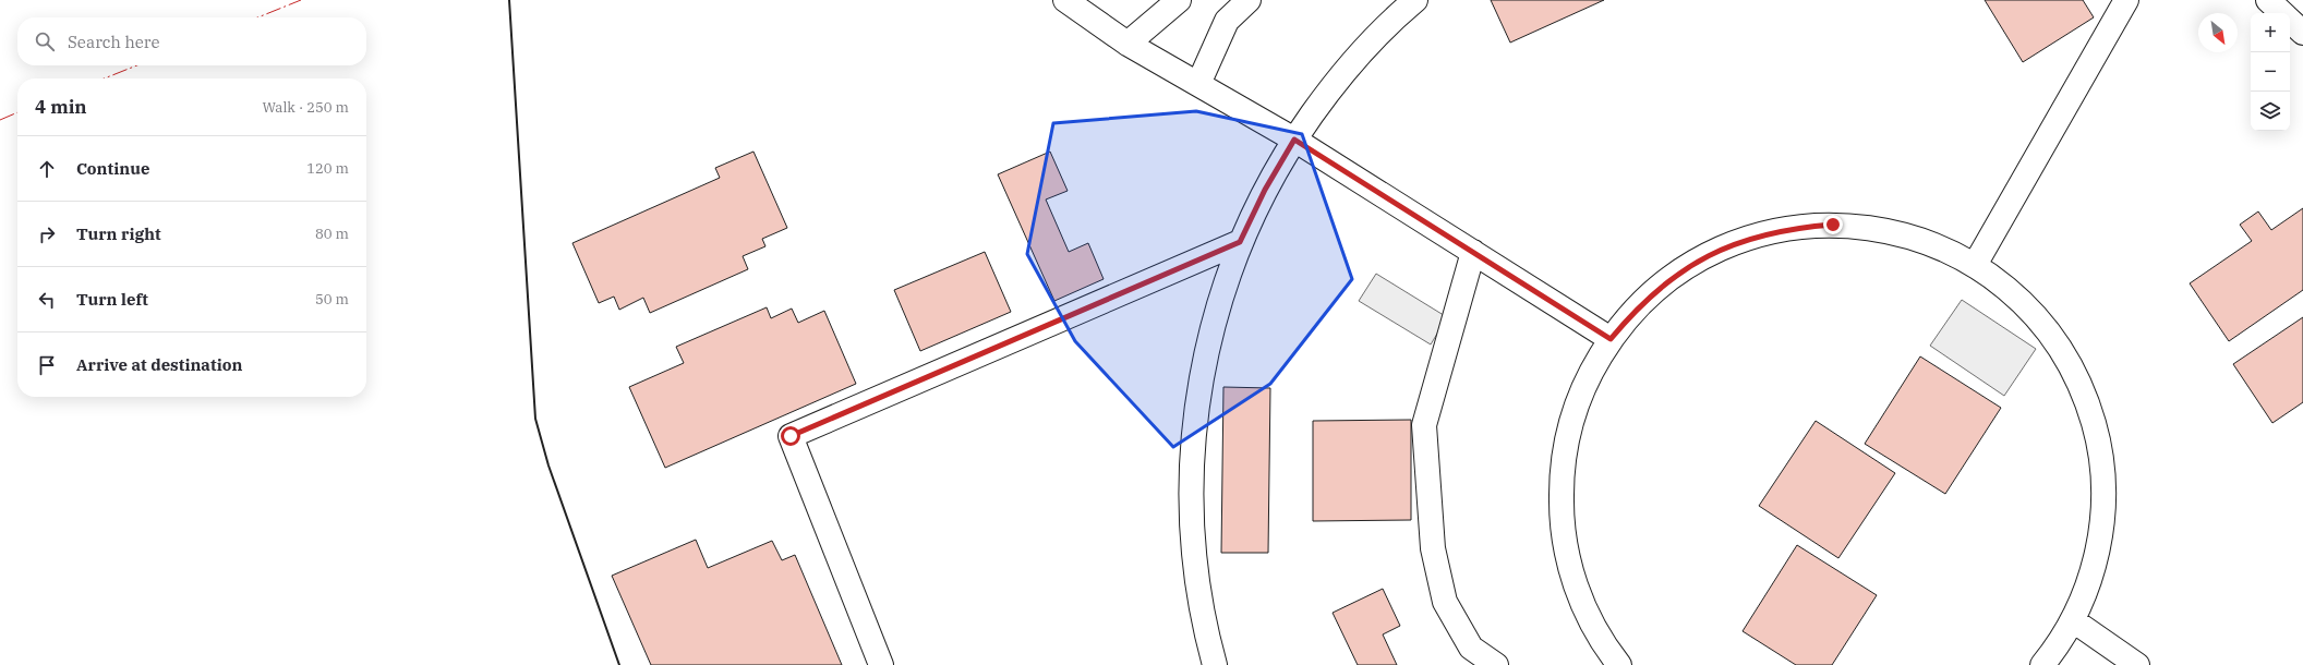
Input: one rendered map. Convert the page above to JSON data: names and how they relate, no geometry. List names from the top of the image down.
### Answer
{
  "north": "bottom right",
  "page": {
    "map_buttons": ["+", "−"],
    "search": "Search here",
    "heading": ["4 min", "Walk · 250 m"],
    "list": [
      ["Continue", "120 m"],
      ["Turn right", "80 m"],
      ["Turn left", "50 m"],
      "Arrive at destination"
    ]
  }
}
